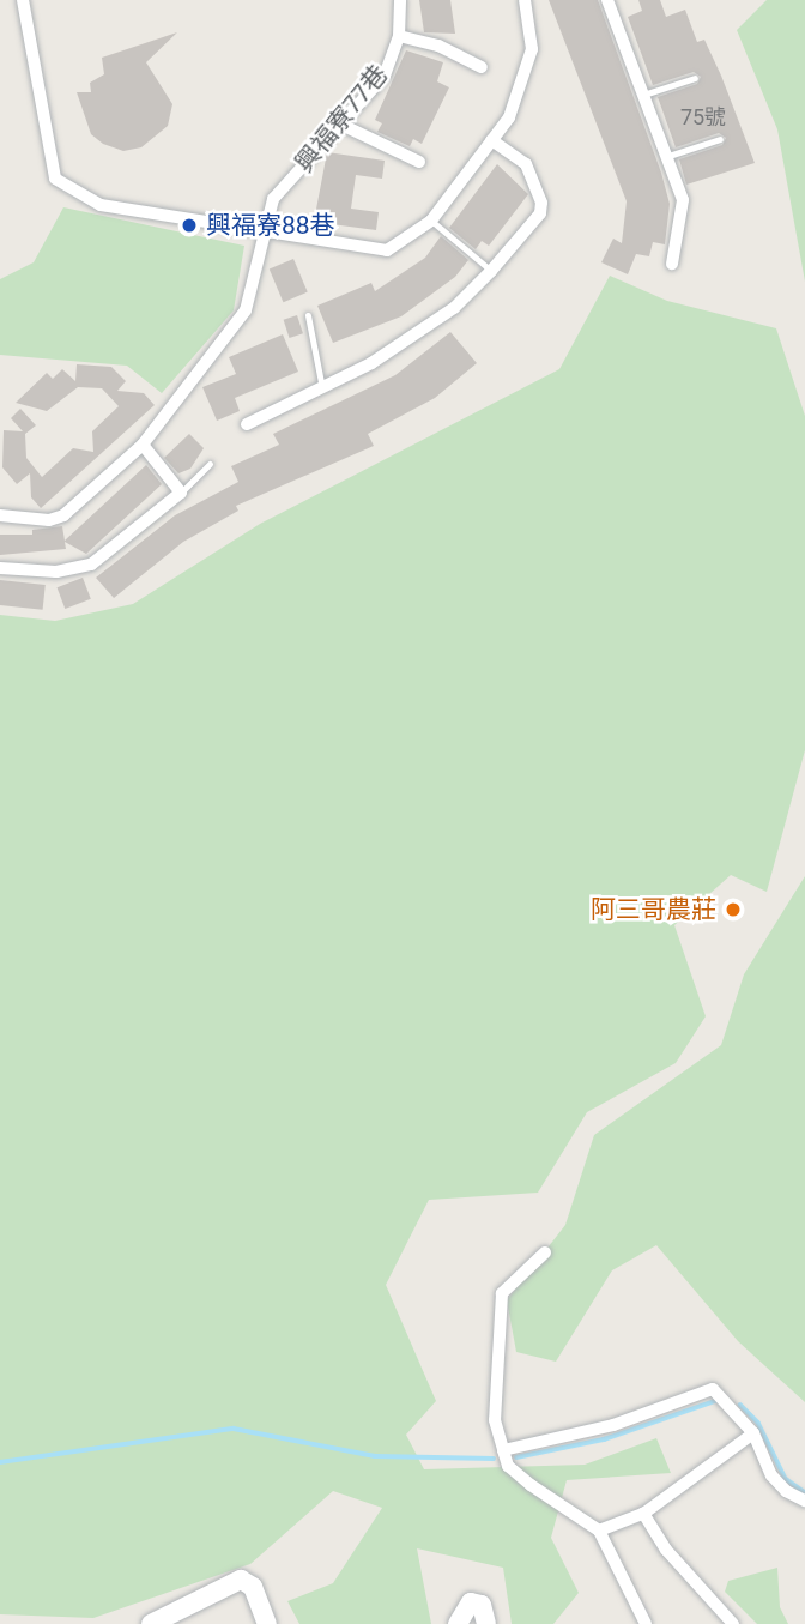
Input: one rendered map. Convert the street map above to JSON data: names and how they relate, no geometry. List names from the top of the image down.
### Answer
{
  "streets": {
    "street": ["興福寮77巷"]
  },
  "places": ["興福寮88巷", "阿三哥農莊"],
  "house_numbers": ["75號"]
}
